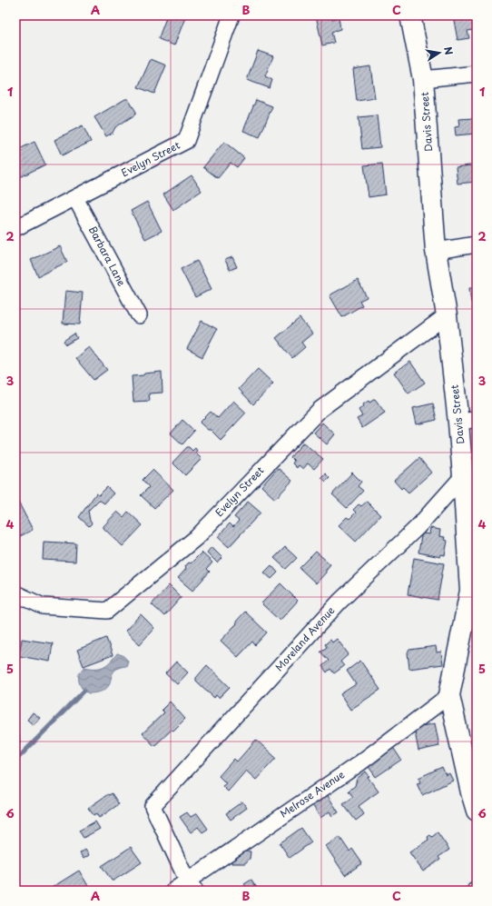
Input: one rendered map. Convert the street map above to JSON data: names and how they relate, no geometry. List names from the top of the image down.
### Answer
{
  "streets": {
    "main road": ["Davis Street"],
    "street": [
      "Evelyn Street",
      "Barbara Lane",
      "Moreland Avenue",
      "Melrose Avenue"
    ]
  },
  "crossings": [
    ["Davis Street", "Evelyn Street"],
    ["Davis Street", "Moreland Avenue"],
    ["Davis Street", "Melrose Avenue"],
    ["Evelyn Street", "Barbara Lane"],
    ["Moreland Avenue", "Melrose Avenue"]
  ],
  "north": "right",
  "grid": {
    "columns": ["A", "B", "C"],
    "rows": [
      "1",
      "2",
      "3",
      "4",
      "5",
      "6"
    ]
  }
}
